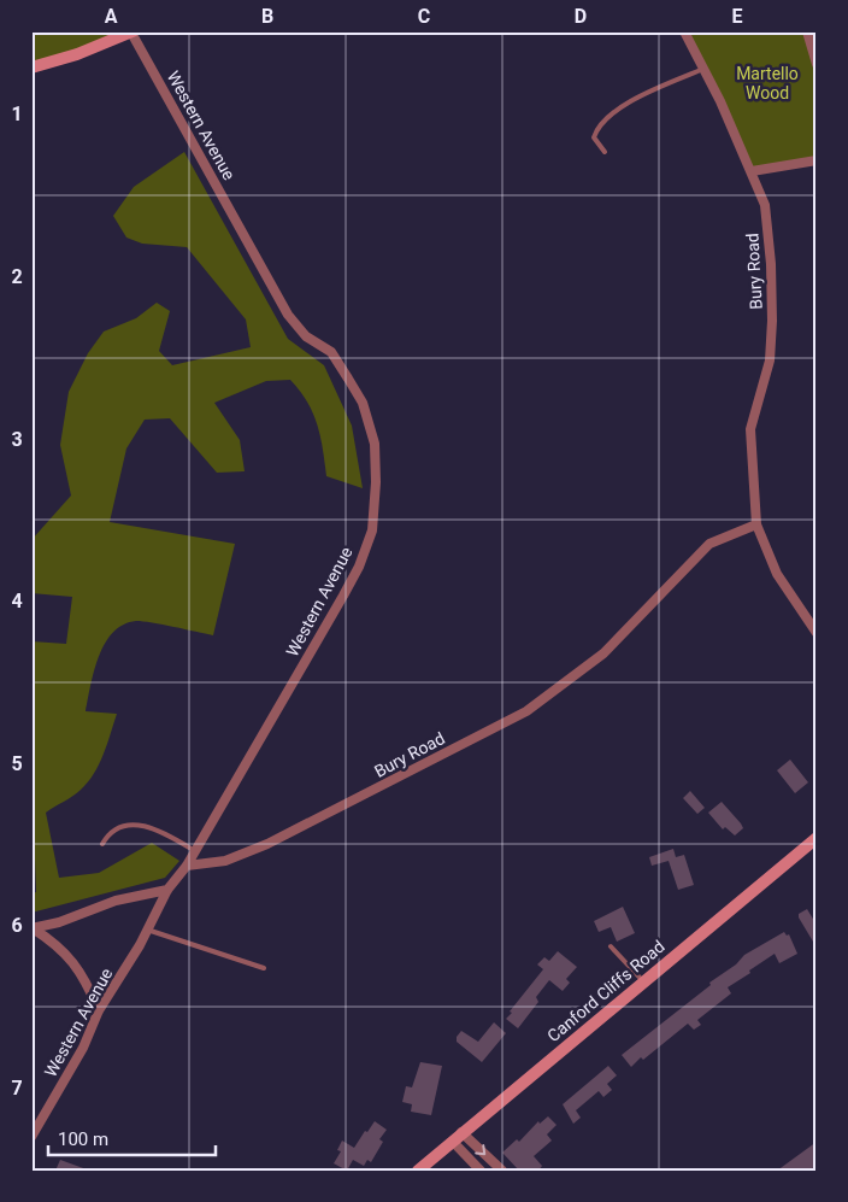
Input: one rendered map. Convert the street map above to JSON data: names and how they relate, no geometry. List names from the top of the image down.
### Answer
{
  "streets": {
    "street": ["Western Avenue", "Bury Road", "Canford Cliffs Road"]
  },
  "crossings": [
    ["Western Avenue", "Bury Road"]
  ],
  "parks": ["Martello Wood"],
  "scale_bar": "100 m",
  "grid": {
    "columns": [
      "A",
      "B",
      "C",
      "D",
      "E"
    ],
    "rows": [
      "1",
      "2",
      "3",
      "4",
      "5",
      "6",
      "7"
    ]
  }
}
